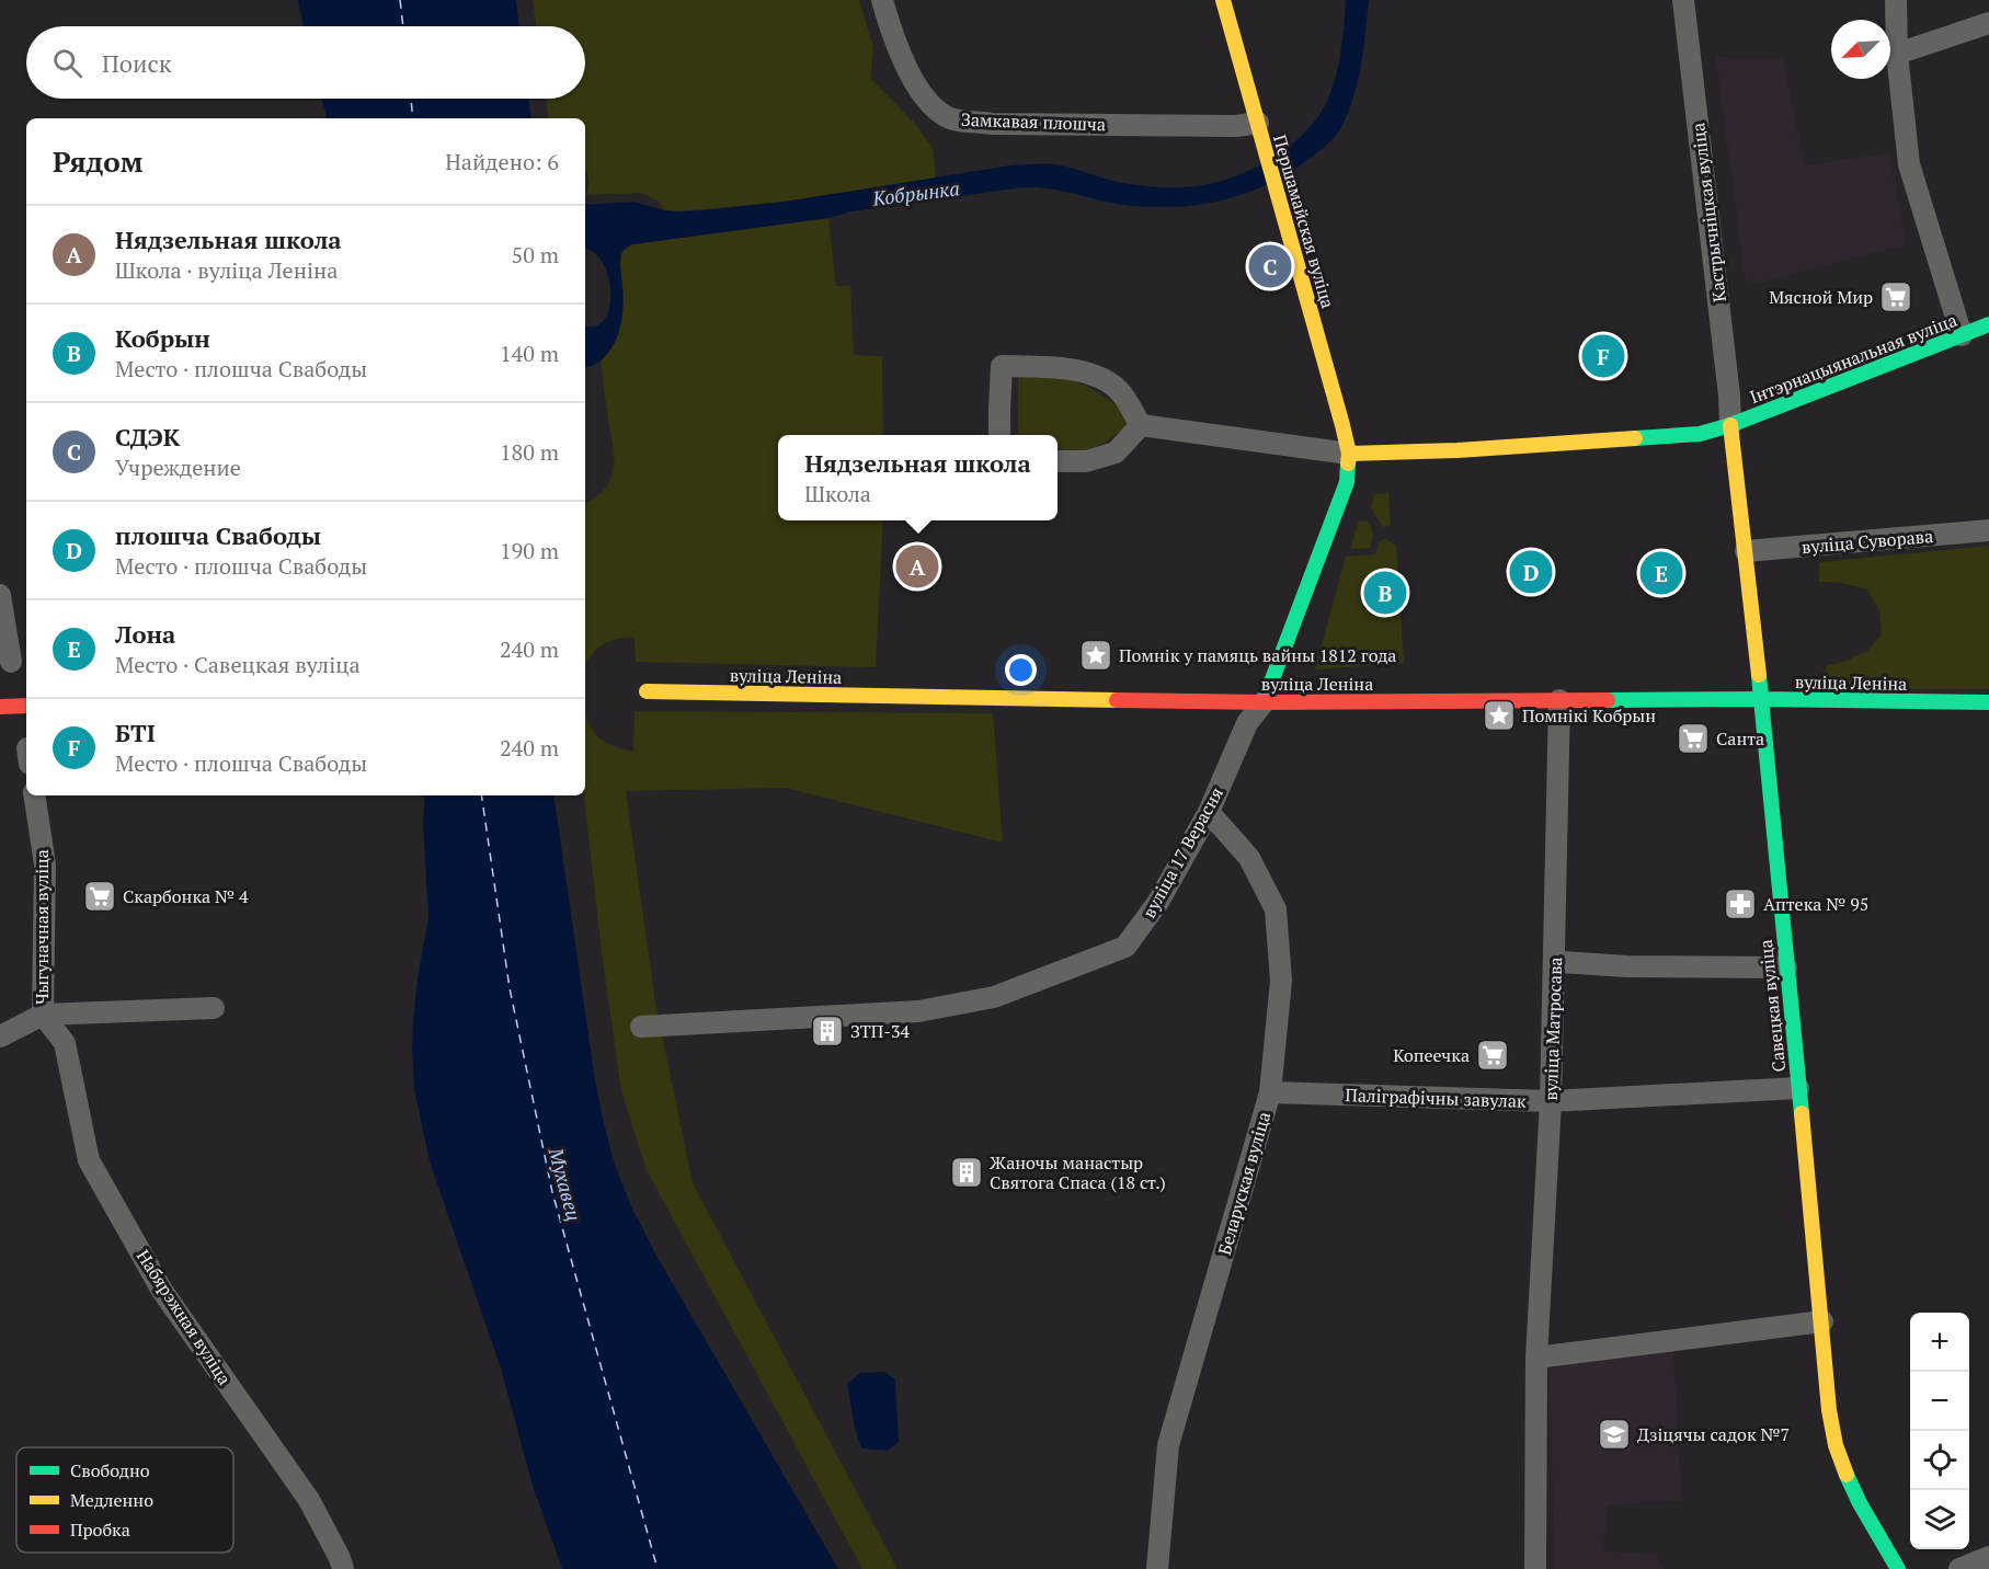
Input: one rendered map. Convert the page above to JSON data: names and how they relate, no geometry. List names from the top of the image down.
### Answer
{
  "streets": {
    "main road": [
      "Першамайская вуліца",
      "Інтэрнацыянальная вуліца",
      "вуліца Леніна",
      "Савецкая вуліца"
    ],
    "street": [
      "Замкавая плошча",
      "Кастрычніцкая вуліца",
      "вуліца Суворава",
      "вуліца 17 Верасня",
      "Чыгуначная вуліца",
      "вуліца Матросава",
      "Паліграфічны завулак",
      "Беларуская вуліца",
      "Набярэжная вуліца"
    ]
  },
  "crossings": [
    ["Замкавая плошча", "Першамайская вуліца"],
    ["Кастрычніцкая вуліца", "Інтэрнацыянальная вуліца"],
    ["Кастрычніцкая вуліца", "Савецкая вуліца"],
    ["Першамайская вуліца", "Інтэрнацыянальная вуліца"],
    ["Першамайская вуліца", "вуліца Леніна"],
    ["Першамайская вуліца", "вуліца 17 Верасня"],
    ["Інтэрнацыянальная вуліца", "Савецкая вуліца"],
    ["вуліца Суворава", "Савецкая вуліца"],
    ["вуліца Леніна", "вуліца 17 Верасня"],
    ["вуліца Леніна", "Савецкая вуліца"],
    ["вуліца Леніна", "вуліца Матросава"],
    ["вуліца 17 Верасня", "Беларуская вуліца"],
    ["Чыгуначная вуліца", "Набярэжная вуліца"],
    ["Савецкая вуліца", "Паліграфічны завулак"],
    ["вуліца Матросава", "Паліграфічны завулак"],
    ["Паліграфічны завулак", "Беларуская вуліца"]
  ],
  "water": ["Кобрынка", "Мухавец"],
  "places": {
    "supermarket": [
      "Мясной Мир",
      "Санта",
      "Скарбонка № 4",
      "Копеечка"
    ],
    "place": ["Помнік у памяць вайны 1812 года", "Помнікі Кобрын"],
    "pharmacy": ["Аптека № 95"],
    "building": ["ЗТП-34", "Жаночы манастыр Святога Спаса (18 ст.)"],
    "school or university": ["Дзіцячы садок №7"]
  },
  "legend": ["Свободно", "Медленно", "Пробка"],
  "north": "bottom left",
  "page": {
    "search": "Поиск",
    "heading": ["Рядом", "Найдено: 6"],
    "list": [
      {
        "mark": "A",
        "name": "Нядзельная школа",
        "note": "Школа · вуліца Леніна",
        "value": "50 m"
      },
      {
        "mark": "B",
        "name": "Кобрын",
        "note": "Место · плошча Свабоды",
        "value": "140 m"
      },
      {
        "mark": "C",
        "name": "СДЭК",
        "note": "Учреждение",
        "value": "180 m"
      },
      {
        "mark": "D",
        "name": "плошча Свабоды",
        "note": "Место · плошча Свабоды",
        "value": "190 m"
      },
      {
        "mark": "E",
        "name": "Лона",
        "note": "Место · Савецкая вуліца",
        "value": "240 m"
      },
      {
        "mark": "F",
        "name": "БТІ",
        "note": "Место · плошча Свабоды",
        "value": "240 m"
      }
    ],
    "pins": [
      "C",
      "F",
      "A",
      "D",
      "E",
      "B"
    ],
    "popup": ["Нядзельная школа", "Школа"],
    "map_buttons": ["+", "−"]
  }
}
